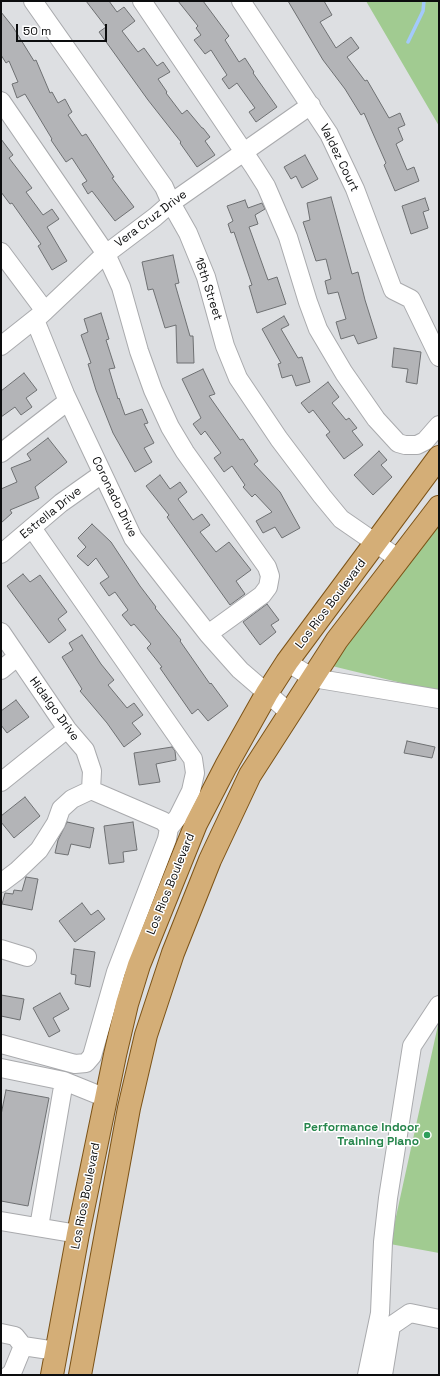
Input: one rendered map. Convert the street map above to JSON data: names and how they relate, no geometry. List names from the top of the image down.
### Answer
{
  "streets": {
    "main road": ["Los Rios Boulevard"],
    "street": [
      "Valdez Court",
      "Vera Cruz Drive",
      "18th Street",
      "Coronado Drive",
      "Estrella Drive",
      "Hidalgo Drive"
    ]
  },
  "crossings": [
    ["Valdez Court", "Vera Cruz Drive"],
    ["Vera Cruz Drive", "18th Street"],
    ["Vera Cruz Drive", "Coronado Drive"],
    ["18th Street", "Los Rios Boulevard"],
    ["Coronado Drive", "Estrella Drive"],
    ["Coronado Drive", "Los Rios Boulevard"]
  ],
  "places": ["Performance Indoor Training Plano"],
  "scale_bar": "50 m"
}
